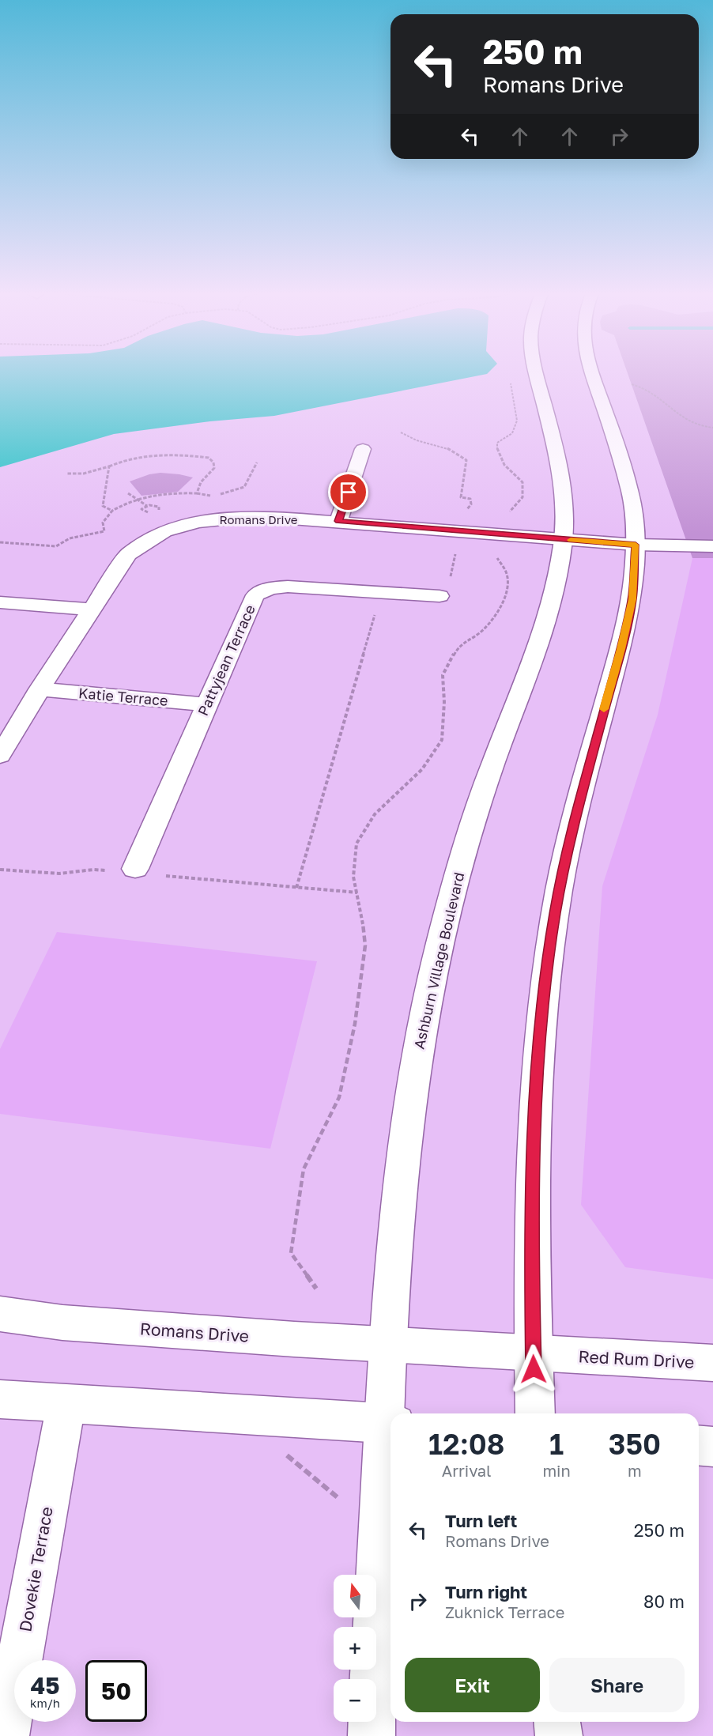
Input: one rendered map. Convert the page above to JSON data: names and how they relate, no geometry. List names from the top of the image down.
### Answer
{
  "streets": {
    "main road": [
      "Romans Drive",
      "Pattyjean Terrace",
      "Katie Terrace",
      "Ashburn Village Boulevard",
      "Red Rum Drive",
      "Dovekie Terrace"
    ]
  },
  "crossings": [
    ["Romans Drive", "Katie Terrace"],
    ["Romans Drive", "Ashburn Village Boulevard"],
    ["Romans Drive", "Red Rum Drive"],
    ["Pattyjean Terrace", "Katie Terrace"],
    ["Ashburn Village Boulevard", "Red Rum Drive"]
  ],
  "north": "top",
  "page": {
    "turn": ["250 m", "Romans Drive"],
    "eta": [
      "12:08",
      "Arrival",
      "1",
      "min",
      "350",
      "m"
    ],
    "list": [
      {
        "name": "Turn left",
        "note": "Romans Drive",
        "value": "250 m"
      },
      {
        "name": "Turn right",
        "note": "Zuknick Terrace",
        "value": "80 m"
      }
    ],
    "map_buttons": ["+", "−"],
    "buttons": ["Exit", "Share"],
    "speed": "45 km/h",
    "limit": "50"
  }
}
